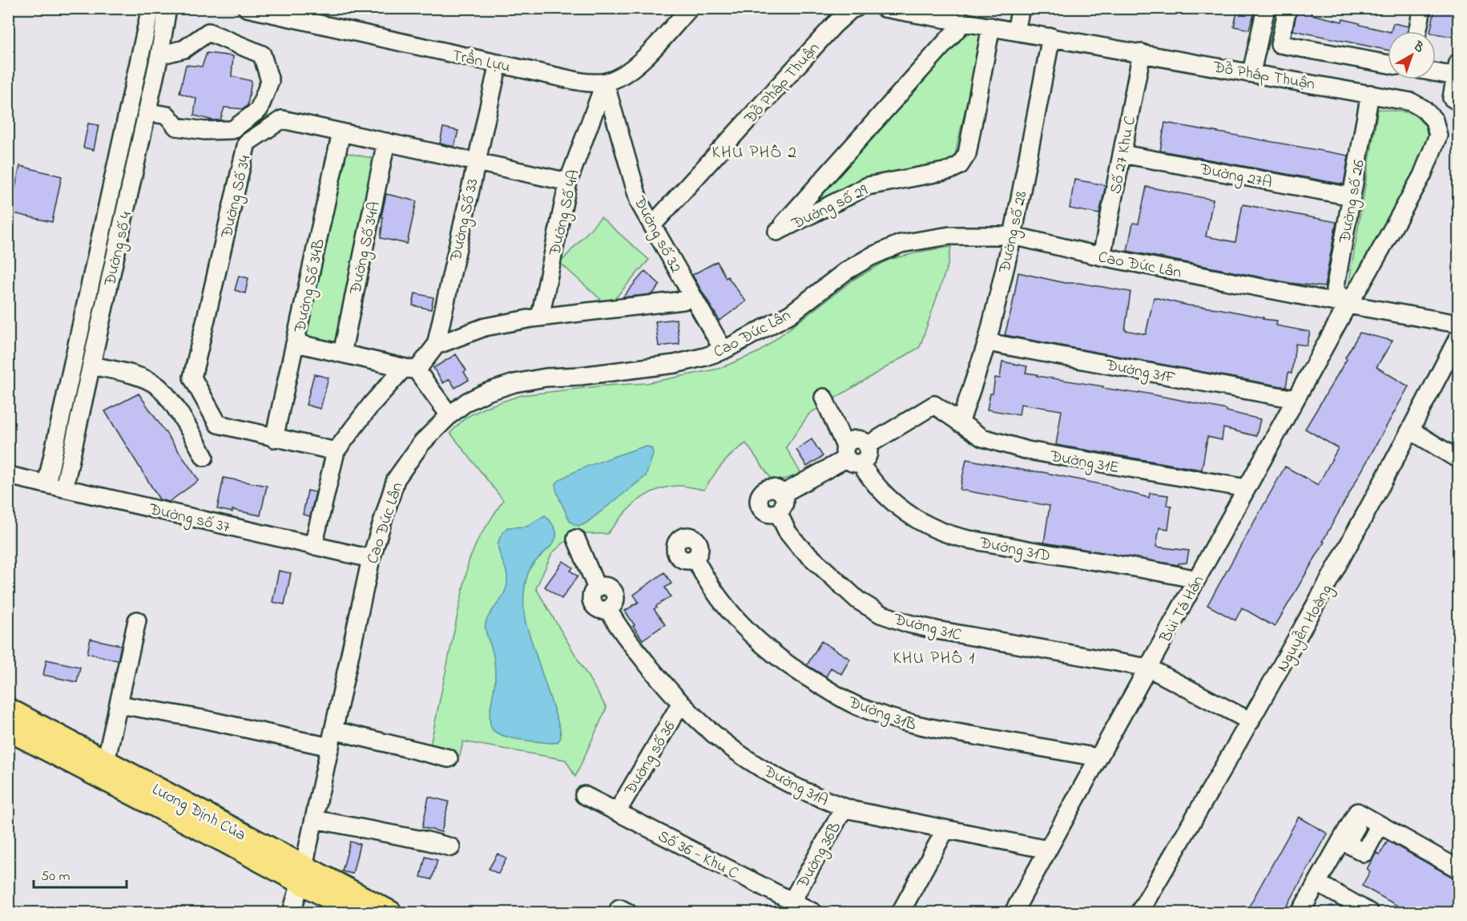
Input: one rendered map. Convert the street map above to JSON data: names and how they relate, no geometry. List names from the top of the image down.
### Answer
{
  "streets": {
    "main road": ["Lương Định Của"],
    "street": [
      "Trần Lựu",
      "Đỗ Pháp Thuận",
      "Số 27 Khu C",
      "Đường 27A",
      "Đường Số 34",
      "Đường số 26",
      "Đường số 29",
      "Đường Số 4A",
      "Đường Số 33",
      "Đường số 28",
      "Đường số 32",
      "Đường Số 34A",
      "Đường số 4",
      "Cao Đức Lân",
      "Đường Số 34B",
      "Đường 31F",
      "Đường 31E",
      "Đường số 37",
      "Đường 31D",
      "Bùi Tá Hán",
      "Đường 31C",
      "Nguyễn Hoàng",
      "Đường 31B",
      "Đường số 36",
      "Đường 31A",
      "Số 36 - Khu C",
      "Đường 36B"
    ]
  },
  "crossings": [
    ["Trần Lựu", "Đường Số 4A"],
    ["Trần Lựu", "Đường Số 33"],
    ["Trần Lựu", "Đường số 32"],
    ["Đỗ Pháp Thuận", "Số 27 Khu C"],
    ["Đỗ Pháp Thuận", "Đường số 26"],
    ["Đỗ Pháp Thuận", "Đường số 29"],
    ["Đỗ Pháp Thuận", "Đường số 28"],
    ["Đỗ Pháp Thuận", "Đường số 32"],
    ["Đỗ Pháp Thuận", "Cao Đức Lân"],
    ["Đỗ Pháp Thuận", "Bùi Tá Hán"],
    ["Số 27 Khu C", "Đường 27A"],
    ["Số 27 Khu C", "Cao Đức Lân"],
    ["Đường 27A", "Đường số 26"],
    ["Đường Số 34", "Đường Số 4A"],
    ["Đường Số 34", "Đường Số 33"],
    ["Đường Số 34", "Đường Số 34A"],
    ["Đường Số 34", "Đường Số 34B"],
    ["Đường số 26", "Cao Đức Lân"],
    ["Đường số 26", "Bùi Tá Hán"],
    ["Đường Số 4A", "Đường số 32"],
    ["Đường số 28", "Cao Đức Lân"],
    ["Đường số 28", "Đường 31F"],
    ["Đường số 28", "Đường 31E"],
    ["Đường số 32", "Cao Đức Lân"],
    ["Đường số 4", "Đường số 37"],
    ["Cao Đức Lân", "Đường số 37"],
    ["Cao Đức Lân", "Bùi Tá Hán"],
    ["Cao Đức Lân", "Lương Định Của"],
    ["Đường 31F", "Bùi Tá Hán"],
    ["Đường 31E", "Đường 31D"],
    ["Đường 31E", "Bùi Tá Hán"],
    ["Đường 31D", "Bùi Tá Hán"],
    ["Bùi Tá Hán", "Đường 31C"],
    ["Bùi Tá Hán", "Đường 31B"],
    ["Bùi Tá Hán", "Đường 31A"],
    ["Đường 31C", "Nguyễn Hoàng"],
    ["Đường số 36", "Đường 31A"],
    ["Đường số 36", "Số 36 - Khu C"],
    ["Đường 31A", "Đường 36B"],
    ["Số 36 - Khu C", "Đường 36B"]
  ],
  "districts": ["KHU PHỐ 2", "KHU PHỐ 1"],
  "scale_bar": "50 m",
  "north": "top right"
}
